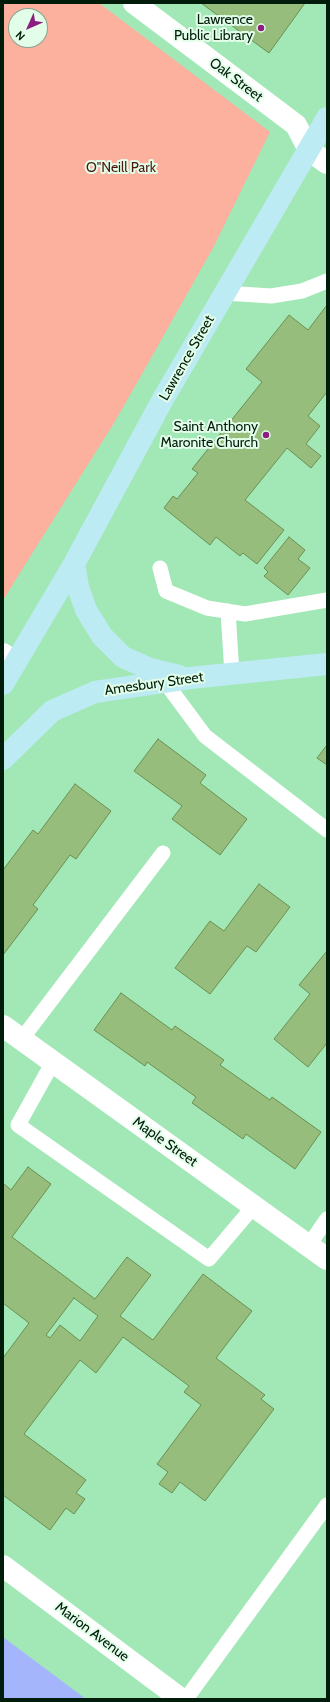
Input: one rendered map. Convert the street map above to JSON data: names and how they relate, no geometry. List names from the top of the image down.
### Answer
{
  "streets": {
    "main road": ["Lawrence Street", "Amesbury Street"],
    "street": ["Oak Street", "Maple Street", "Marion Avenue"]
  },
  "crossings": [
    ["Oak Street", "Lawrence Street"]
  ],
  "parks": ["O\"Neill Park"],
  "places": ["Lawrence Public Library", "Saint Anthony Maronite Church"],
  "north": "bottom left"
}
